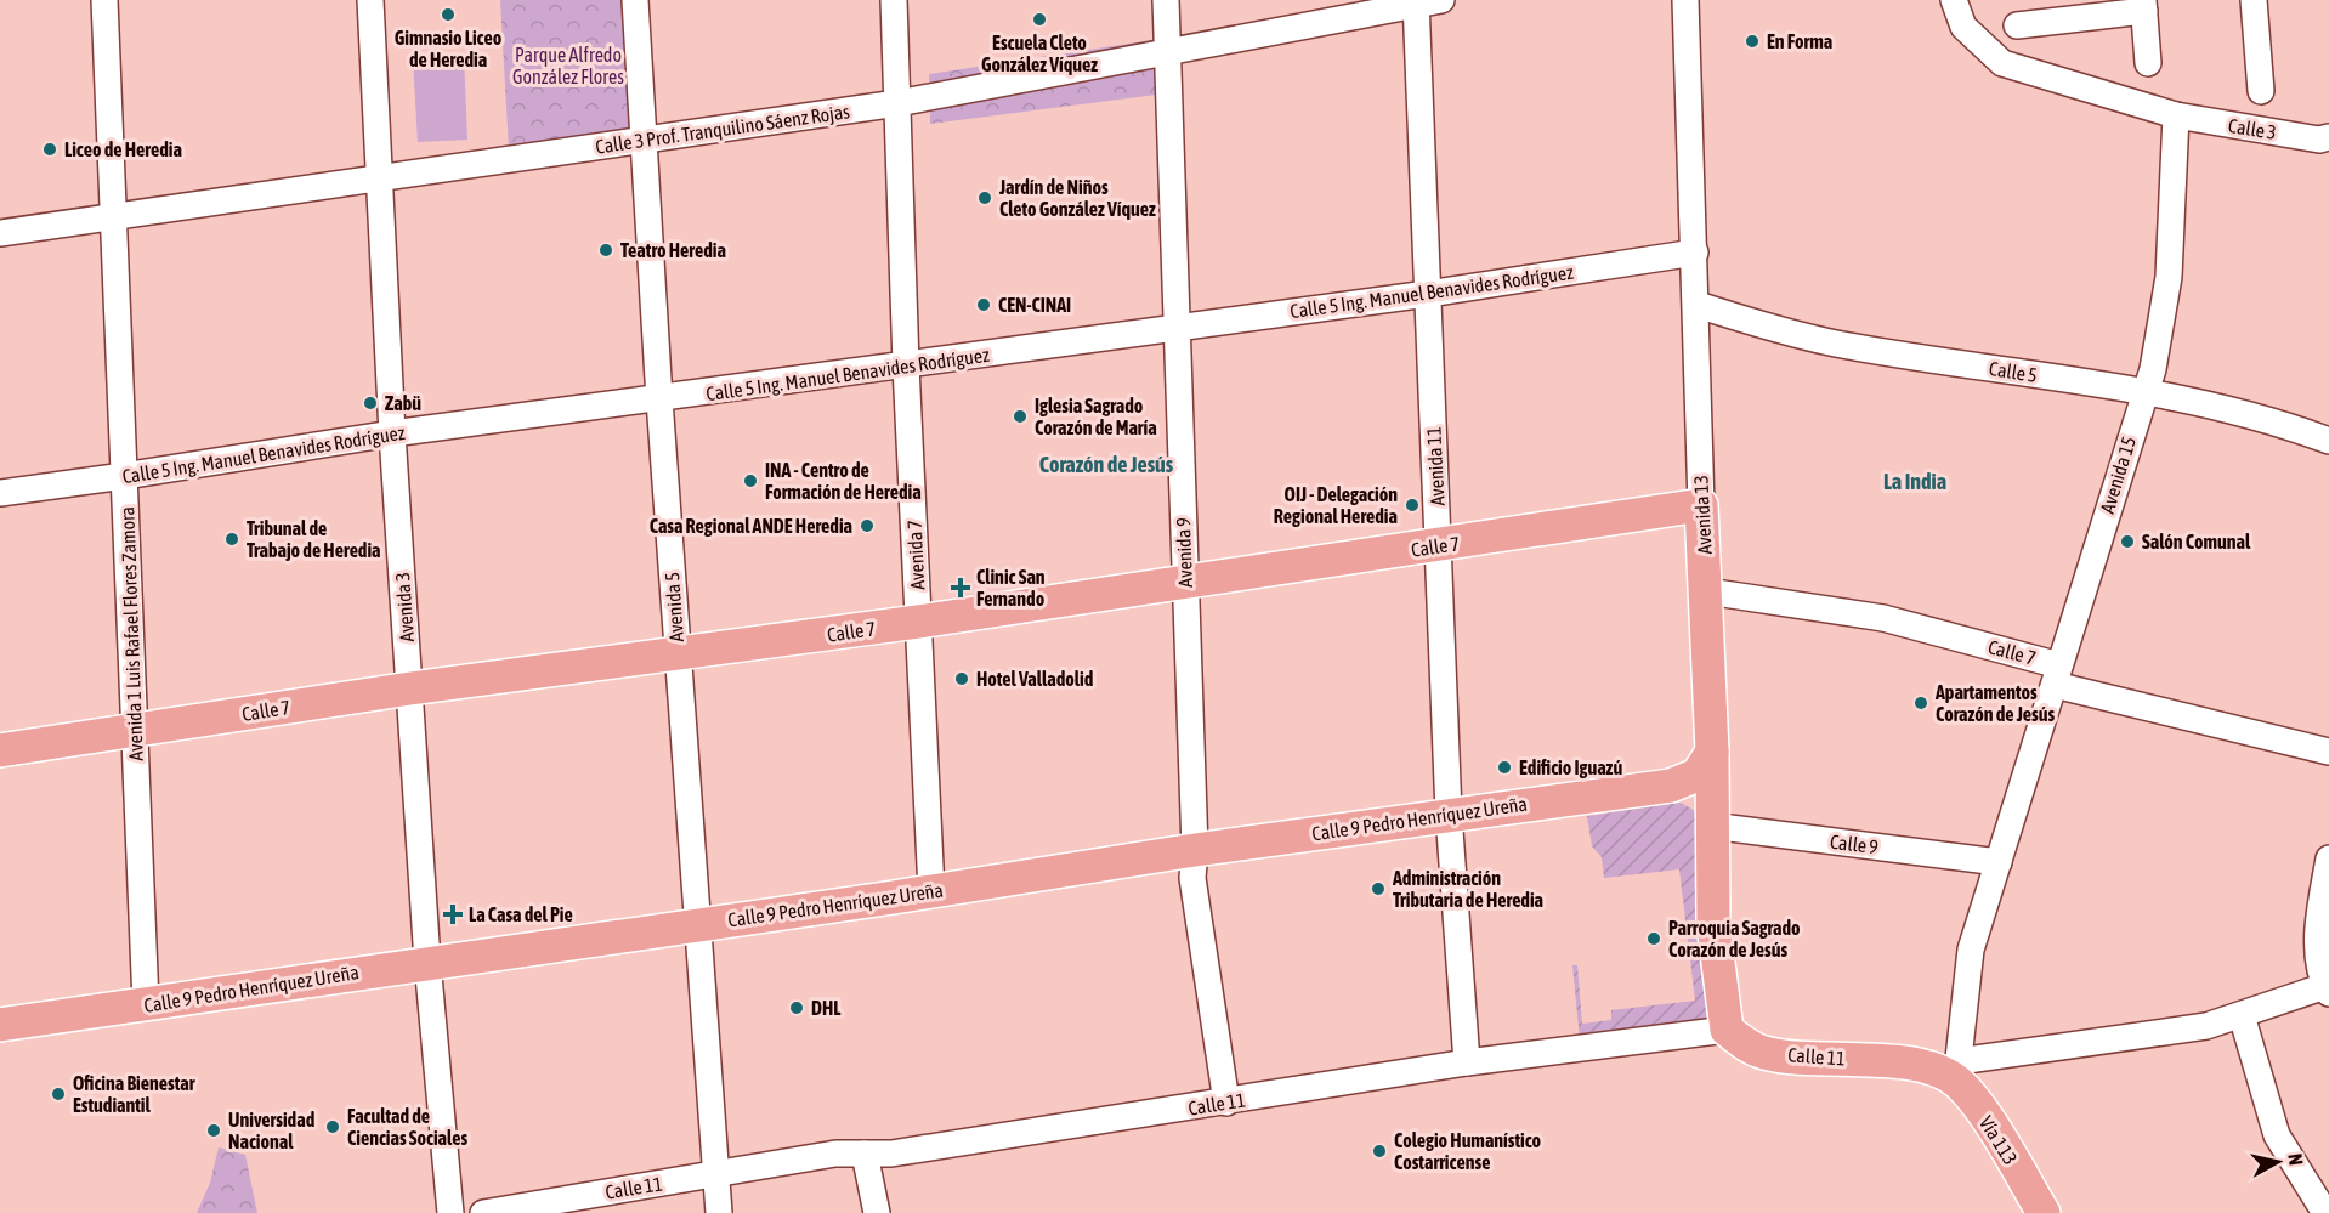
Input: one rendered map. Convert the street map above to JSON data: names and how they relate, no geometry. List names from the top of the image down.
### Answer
{
  "streets": {
    "main road": [
      "Avenida 13",
      "Calle 7",
      "Calle 9 Pedro Henríquez Ureña",
      "Calle 11",
      "Vía 113"
    ],
    "street": [
      "Calle 3 Prof. Tranquilino Sáenz Rojas",
      "Calle 3",
      "Calle 5 Ing. Manuel Benavides Rodríguez",
      "Calle 5",
      "Avenida 11",
      "Avenida 15",
      "Avenida 9",
      "Avenida 7",
      "Avenida 3",
      "Avenida 5",
      "Avenida 1 Luis Rafael Flores Zamora",
      "Calle 9"
    ]
  },
  "crossings": [
    ["Calle 3 Prof. Tranquilino Sáenz Rojas", "Avenida 11"],
    ["Calle 3 Prof. Tranquilino Sáenz Rojas", "Avenida 9"],
    ["Calle 3 Prof. Tranquilino Sáenz Rojas", "Avenida 7"],
    ["Calle 3 Prof. Tranquilino Sáenz Rojas", "Avenida 3"],
    ["Calle 3 Prof. Tranquilino Sáenz Rojas", "Avenida 5"],
    ["Calle 3 Prof. Tranquilino Sáenz Rojas", "Avenida 1 Luis Rafael Flores Zamora"],
    ["Calle 3", "Avenida 15"],
    ["Calle 5 Ing. Manuel Benavides Rodríguez", "Avenida 11"],
    ["Calle 5 Ing. Manuel Benavides Rodríguez", "Avenida 13"],
    ["Calle 5 Ing. Manuel Benavides Rodríguez", "Avenida 9"],
    ["Calle 5 Ing. Manuel Benavides Rodríguez", "Avenida 7"],
    ["Calle 5 Ing. Manuel Benavides Rodríguez", "Avenida 3"],
    ["Calle 5 Ing. Manuel Benavides Rodríguez", "Avenida 5"],
    ["Calle 5 Ing. Manuel Benavides Rodríguez", "Avenida 1 Luis Rafael Flores Zamora"],
    ["Calle 5", "Avenida 15"],
    ["Calle 5", "Avenida 13"],
    ["Avenida 11", "Calle 7"],
    ["Avenida 11", "Calle 9 Pedro Henríquez Ureña"],
    ["Avenida 11", "Calle 11"],
    ["Avenida 15", "Calle 7"],
    ["Avenida 15", "Calle 9"],
    ["Avenida 15", "Calle 11"],
    ["Avenida 15", "Vía 113"],
    ["Avenida 13", "Calle 7"],
    ["Avenida 13", "Calle 9 Pedro Henríquez Ureña"],
    ["Avenida 13", "Calle 9"],
    ["Avenida 13", "Calle 11"],
    ["Calle 7", "Avenida 9"],
    ["Calle 7", "Avenida 7"],
    ["Calle 7", "Avenida 3"],
    ["Calle 7", "Avenida 5"],
    ["Calle 7", "Avenida 1 Luis Rafael Flores Zamora"],
    ["Avenida 9", "Calle 9 Pedro Henríquez Ureña"],
    ["Avenida 9", "Calle 11"],
    ["Avenida 7", "Calle 9 Pedro Henríquez Ureña"],
    ["Avenida 3", "Calle 9 Pedro Henríquez Ureña"],
    ["Avenida 5", "Calle 9 Pedro Henríquez Ureña"],
    ["Avenida 5", "Calle 11"],
    ["Avenida 1 Luis Rafael Flores Zamora", "Calle 9 Pedro Henríquez Ureña"],
    ["Calle 11", "Vía 113"]
  ],
  "districts": ["Corazón de Jesús", "La India"],
  "parks": ["Parque Alfredo González Flores"],
  "places": {
    "other": [
      "Gimnasio Liceo de Heredia",
      "Escuela Cleto González Víquez",
      "En Forma",
      "Liceo de Heredia",
      "Jardín de Niños Cleto González Víquez",
      "Teatro Heredia",
      "CEN-CINAI",
      "Zabü",
      "Iglesia Sagrado Corazón de María",
      "INA - Centro de Formación de Heredia",
      "OIJ - Delegación Regional Heredia",
      "Casa Regional ANDE Heredia",
      "Tribunal de Trabajo de Heredia",
      "Salón Comunal",
      "Hotel Valladolid",
      "Apartamentos Corazón de Jesús",
      "Edificio Iguazú",
      "Administración Tributaria de Heredia",
      "Parroquia Sagrado Corazón de Jesús",
      "DHL",
      "Oficina Bienestar Estudiantil",
      "Facultad de Ciencias Sociales",
      "Universidad Nacional",
      "Colegio Humanístico Costarricense"
    ],
    "health": ["Clinic San Fernando", "La Casa del Pie"]
  },
  "north": "right"
}
